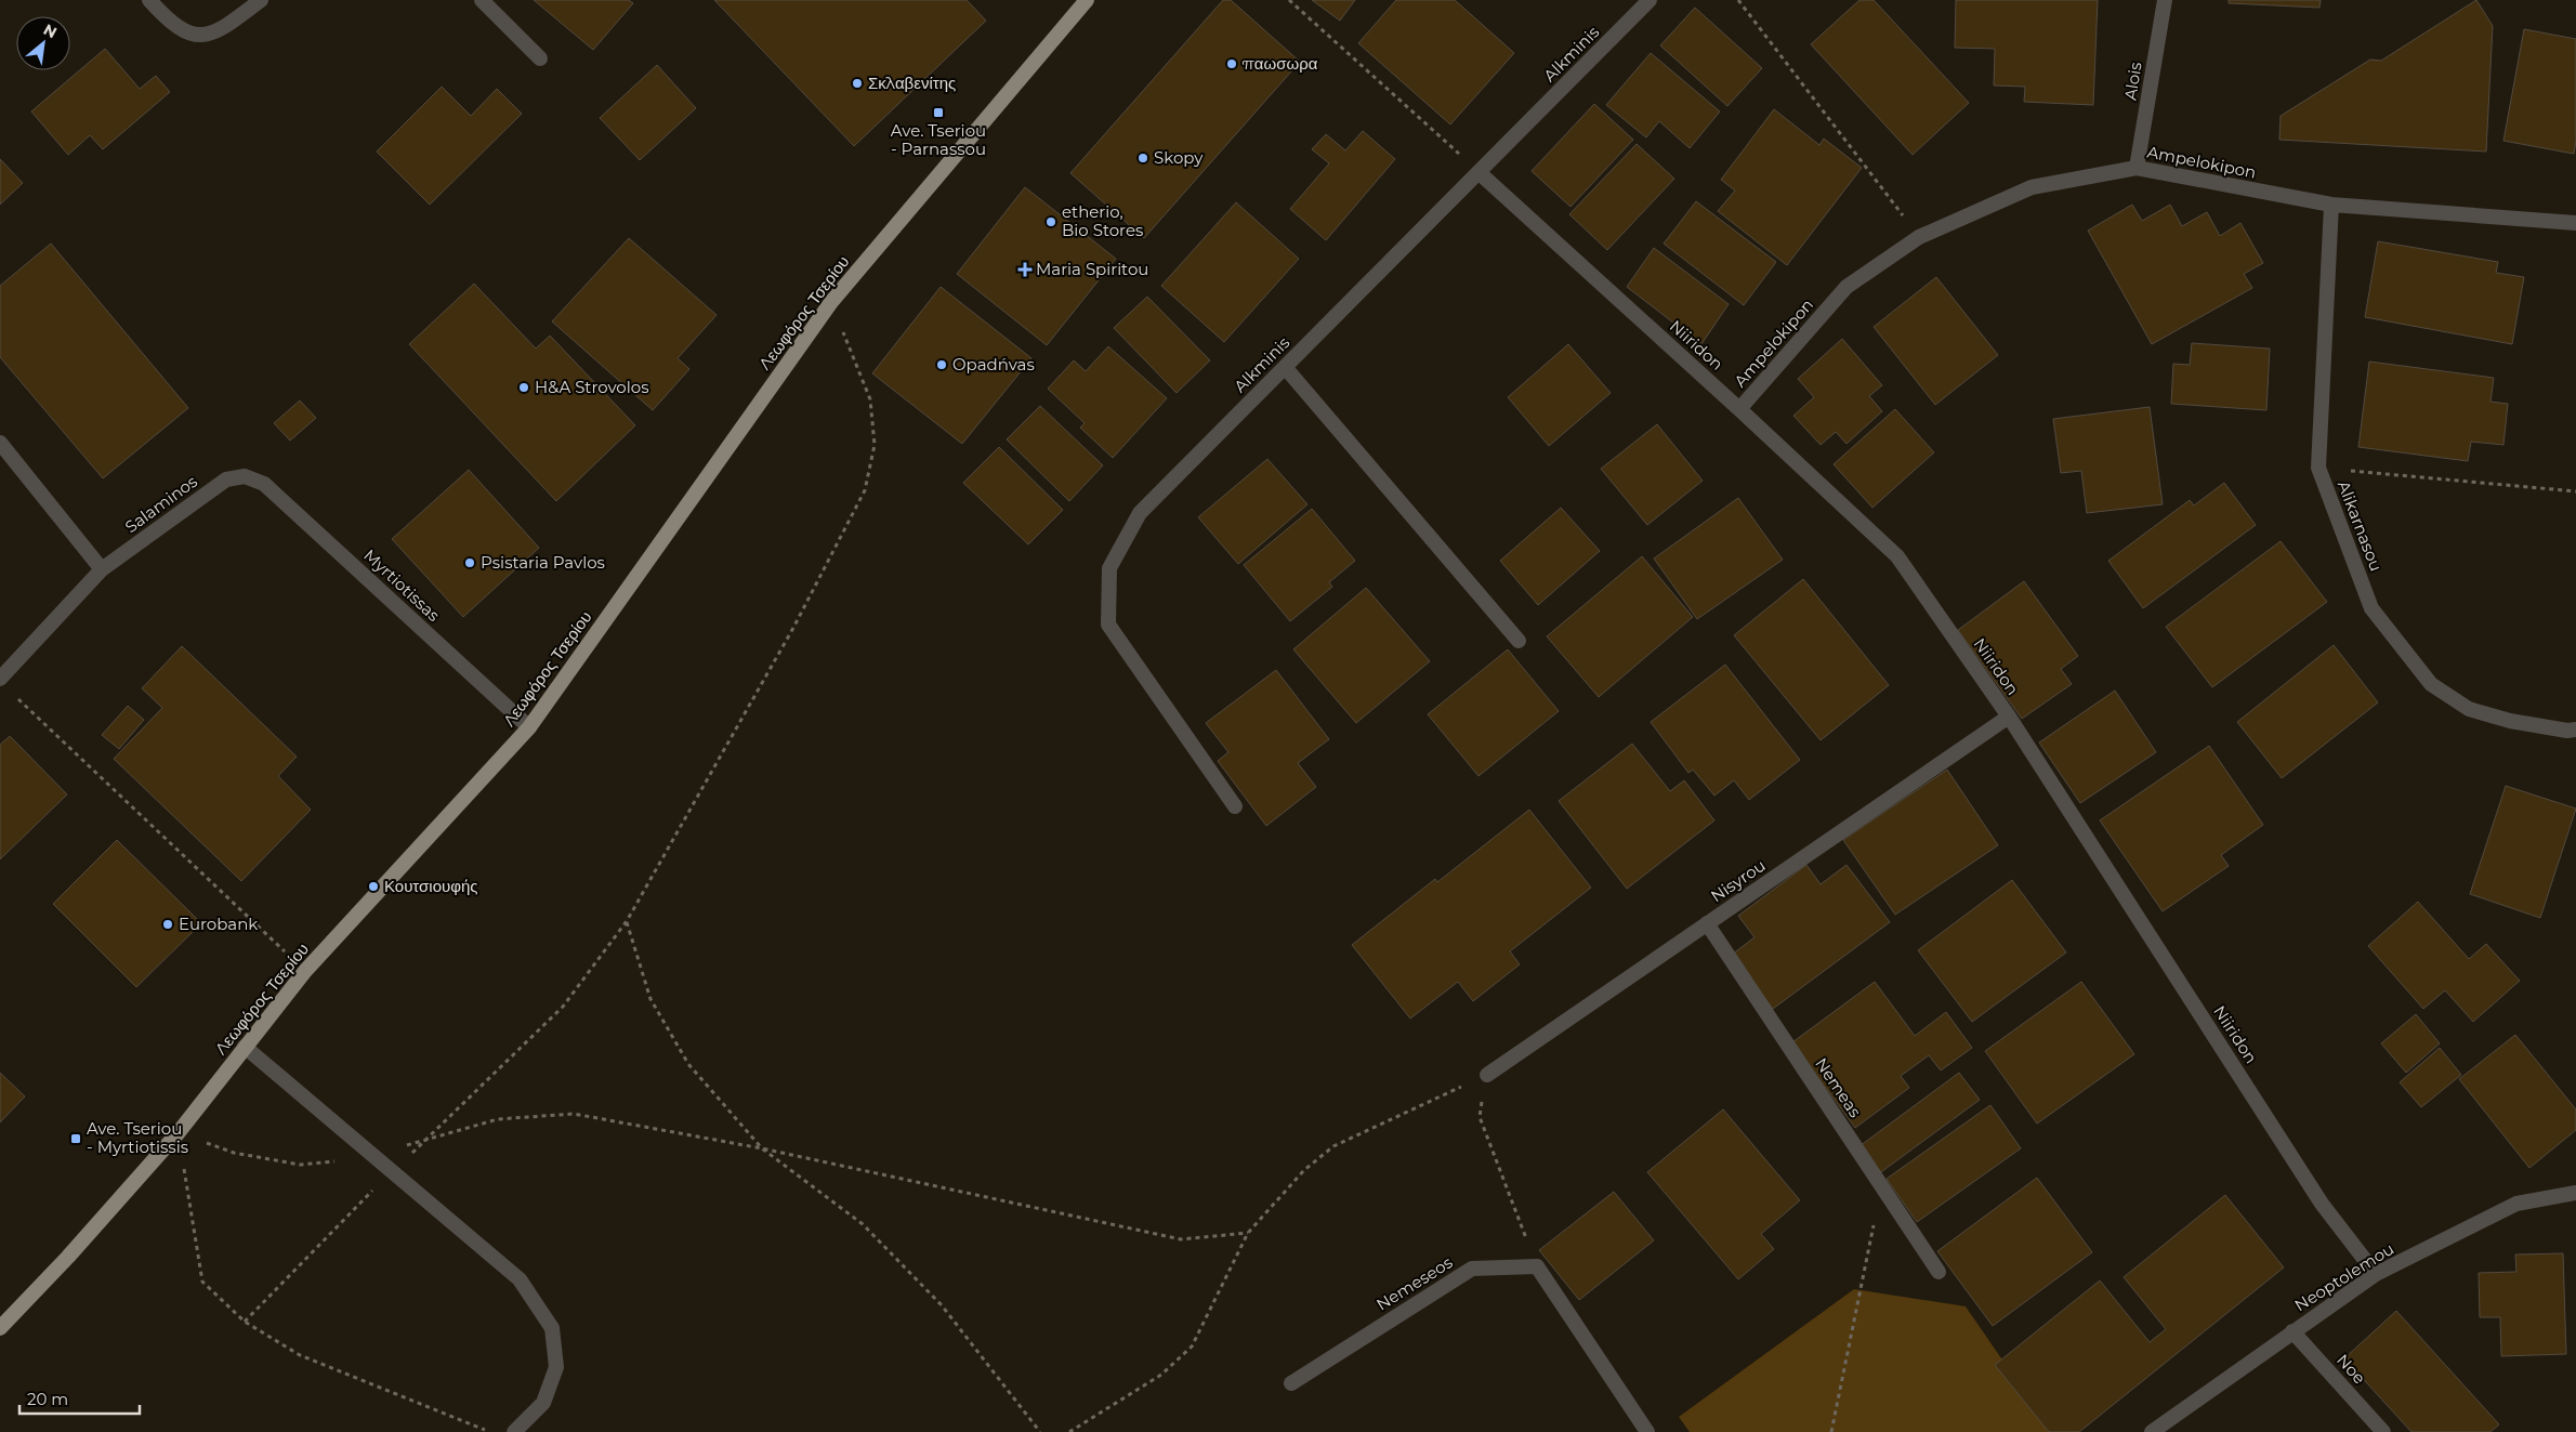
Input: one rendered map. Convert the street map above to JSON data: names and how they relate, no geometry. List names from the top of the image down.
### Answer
{
  "streets": {
    "main road": ["Λεωφόρος Τσερίου"],
    "street": [
      "Alkminis",
      "Alois",
      "Ampelokipon",
      "Niiridon",
      "Salaminos",
      "Alikarnasou",
      "Myrtiotissas",
      "Nisyrou",
      "Nemeas",
      "Neoptolemou",
      "Nemeseos",
      "Noe"
    ]
  },
  "crossings": [
    ["Alkminis", "Niiridon"],
    ["Alois", "Ampelokipon"],
    ["Ampelokipon", "Niiridon"],
    ["Ampelokipon", "Alikarnasou"],
    ["Λεωφόρος Τσερίου", "Myrtiotissas"],
    ["Niiridon", "Nisyrou"],
    ["Niiridon", "Neoptolemou"],
    ["Salaminos", "Myrtiotissas"],
    ["Nisyrou", "Nemeas"],
    ["Neoptolemou", "Noe"]
  ],
  "places": {
    "other": [
      "παωσωρα",
      "Σκλαβενίτης",
      "Skopy",
      "etherio, Bio Stores",
      "Opadńvas",
      "H&A Strovolos",
      "Psistaria Pavlos",
      "Κουτσιουφής",
      "Eurobank"
    ],
    "transit": ["Ave. Tseriou - Parnassou", "Ave. Tseriou - Myrtiotissis"],
    "health": ["Maria Spiritou"]
  },
  "scale_bar": "20 m",
  "north": "top right"
}
